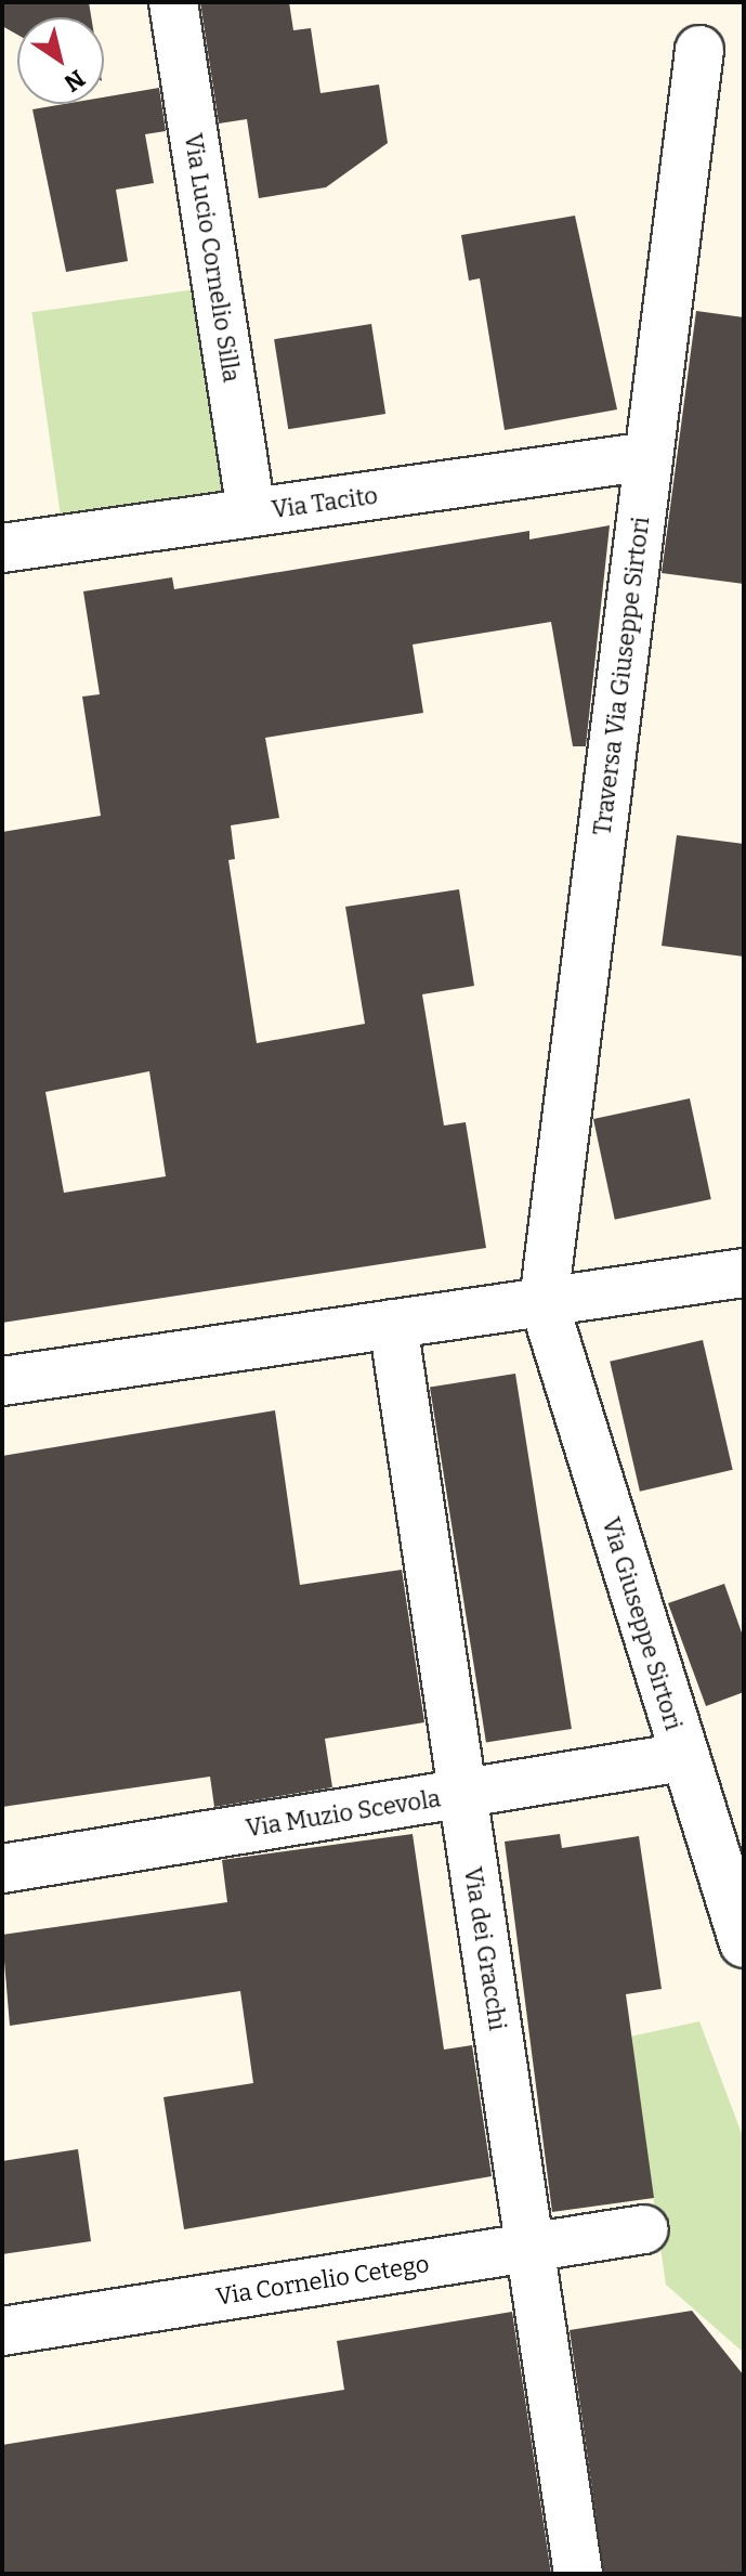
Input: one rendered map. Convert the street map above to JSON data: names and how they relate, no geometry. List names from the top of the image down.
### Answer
{
  "streets": {
    "street": [
      "Via Lucio Cornelio Silla",
      "Via Tacito",
      "Traversa Via Giuseppe Sirtori",
      "Via Giuseppe Sirtori",
      "Via Muzio Scevola",
      "Via dei Gracchi",
      "Via Cornelio Cetego"
    ]
  },
  "crossings": [
    ["Via Lucio Cornelio Silla", "Via Tacito"],
    ["Via Tacito", "Traversa Via Giuseppe Sirtori"],
    ["Traversa Via Giuseppe Sirtori", "Via Giuseppe Sirtori"],
    ["Via Giuseppe Sirtori", "Via Muzio Scevola"],
    ["Via Muzio Scevola", "Via dei Gracchi"],
    ["Via dei Gracchi", "Via Cornelio Cetego"]
  ],
  "north": "bottom right"
}
